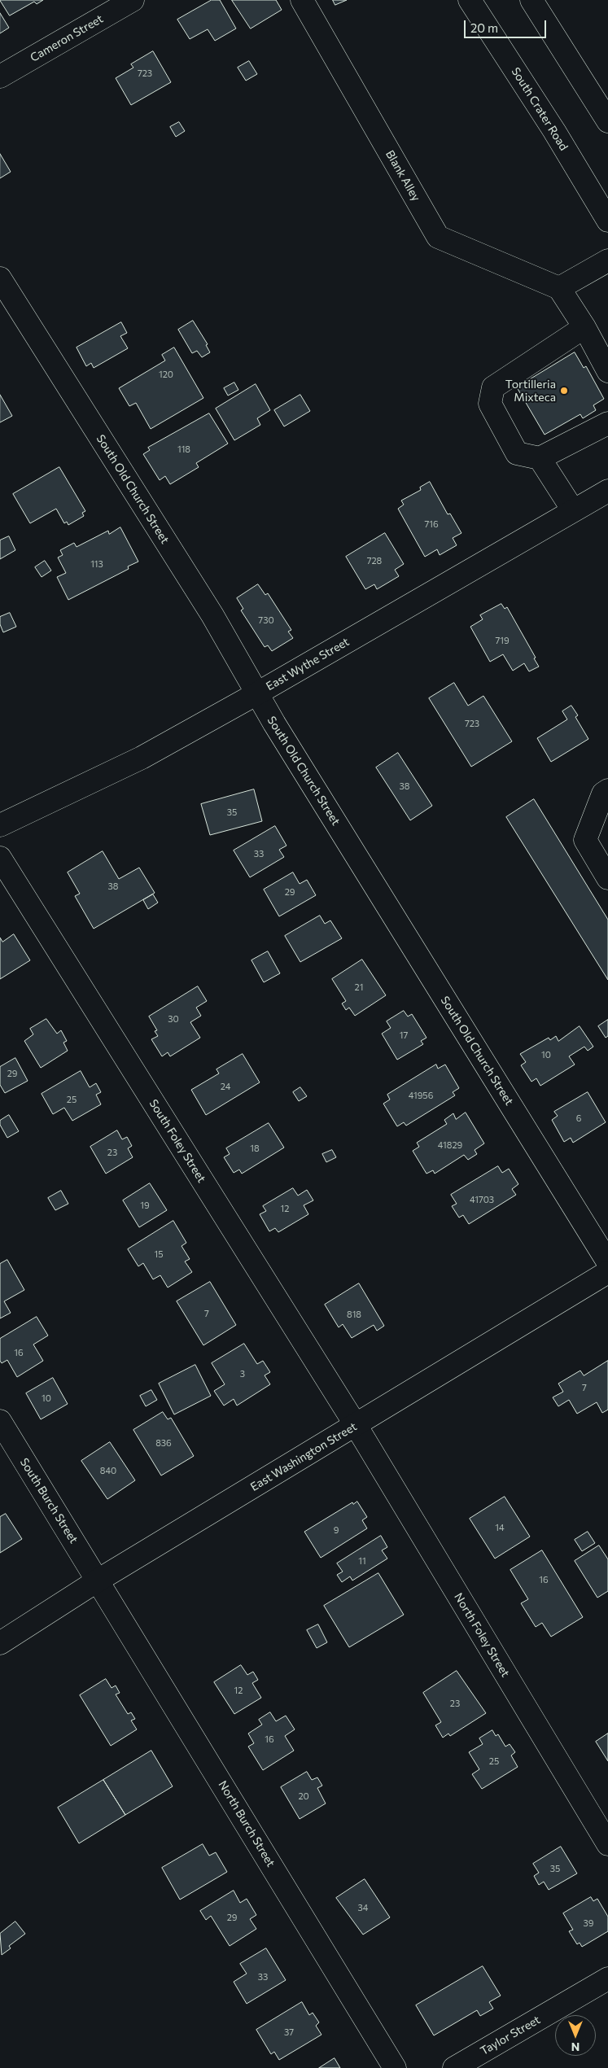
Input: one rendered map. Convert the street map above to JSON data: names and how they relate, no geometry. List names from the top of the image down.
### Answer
{
  "streets": {
    "main road": [
      "Cameron Street",
      "South Crater Road",
      "Blank Alley",
      "South Old Church Street",
      "East Wythe Street",
      "South Foley Street",
      "East Washington Street",
      "South Burch Street",
      "North Foley Street",
      "North Burch Street",
      "Taylor Street"
    ]
  },
  "crossings": [
    ["South Old Church Street", "East Wythe Street"],
    ["South Foley Street", "East Washington Street"],
    ["South Foley Street", "North Foley Street"],
    ["East Washington Street", "South Burch Street"],
    ["East Washington Street", "North Foley Street"],
    ["East Washington Street", "North Burch Street"],
    ["South Burch Street", "North Burch Street"]
  ],
  "places": ["Tortilleria Mixteca"],
  "house_numbers": [
    "723",
    "120",
    "118",
    "716",
    "728",
    "113",
    "730",
    "719",
    "723",
    "38",
    "35",
    "33",
    "38",
    "29",
    "21",
    "30",
    "17",
    "10",
    "29",
    "24",
    "41956",
    "25",
    "6",
    "41829",
    "18",
    "23",
    "41703",
    "19",
    "12",
    "15",
    "7",
    "818",
    "16",
    "3",
    "7",
    "10",
    "836",
    "840",
    "14",
    "9",
    "11",
    "16",
    "12",
    "23",
    "16",
    "25",
    "20",
    "35",
    "34",
    "29",
    "39",
    "33",
    "37"
  ],
  "scale_bar": "20 m",
  "north": "bottom"
}
